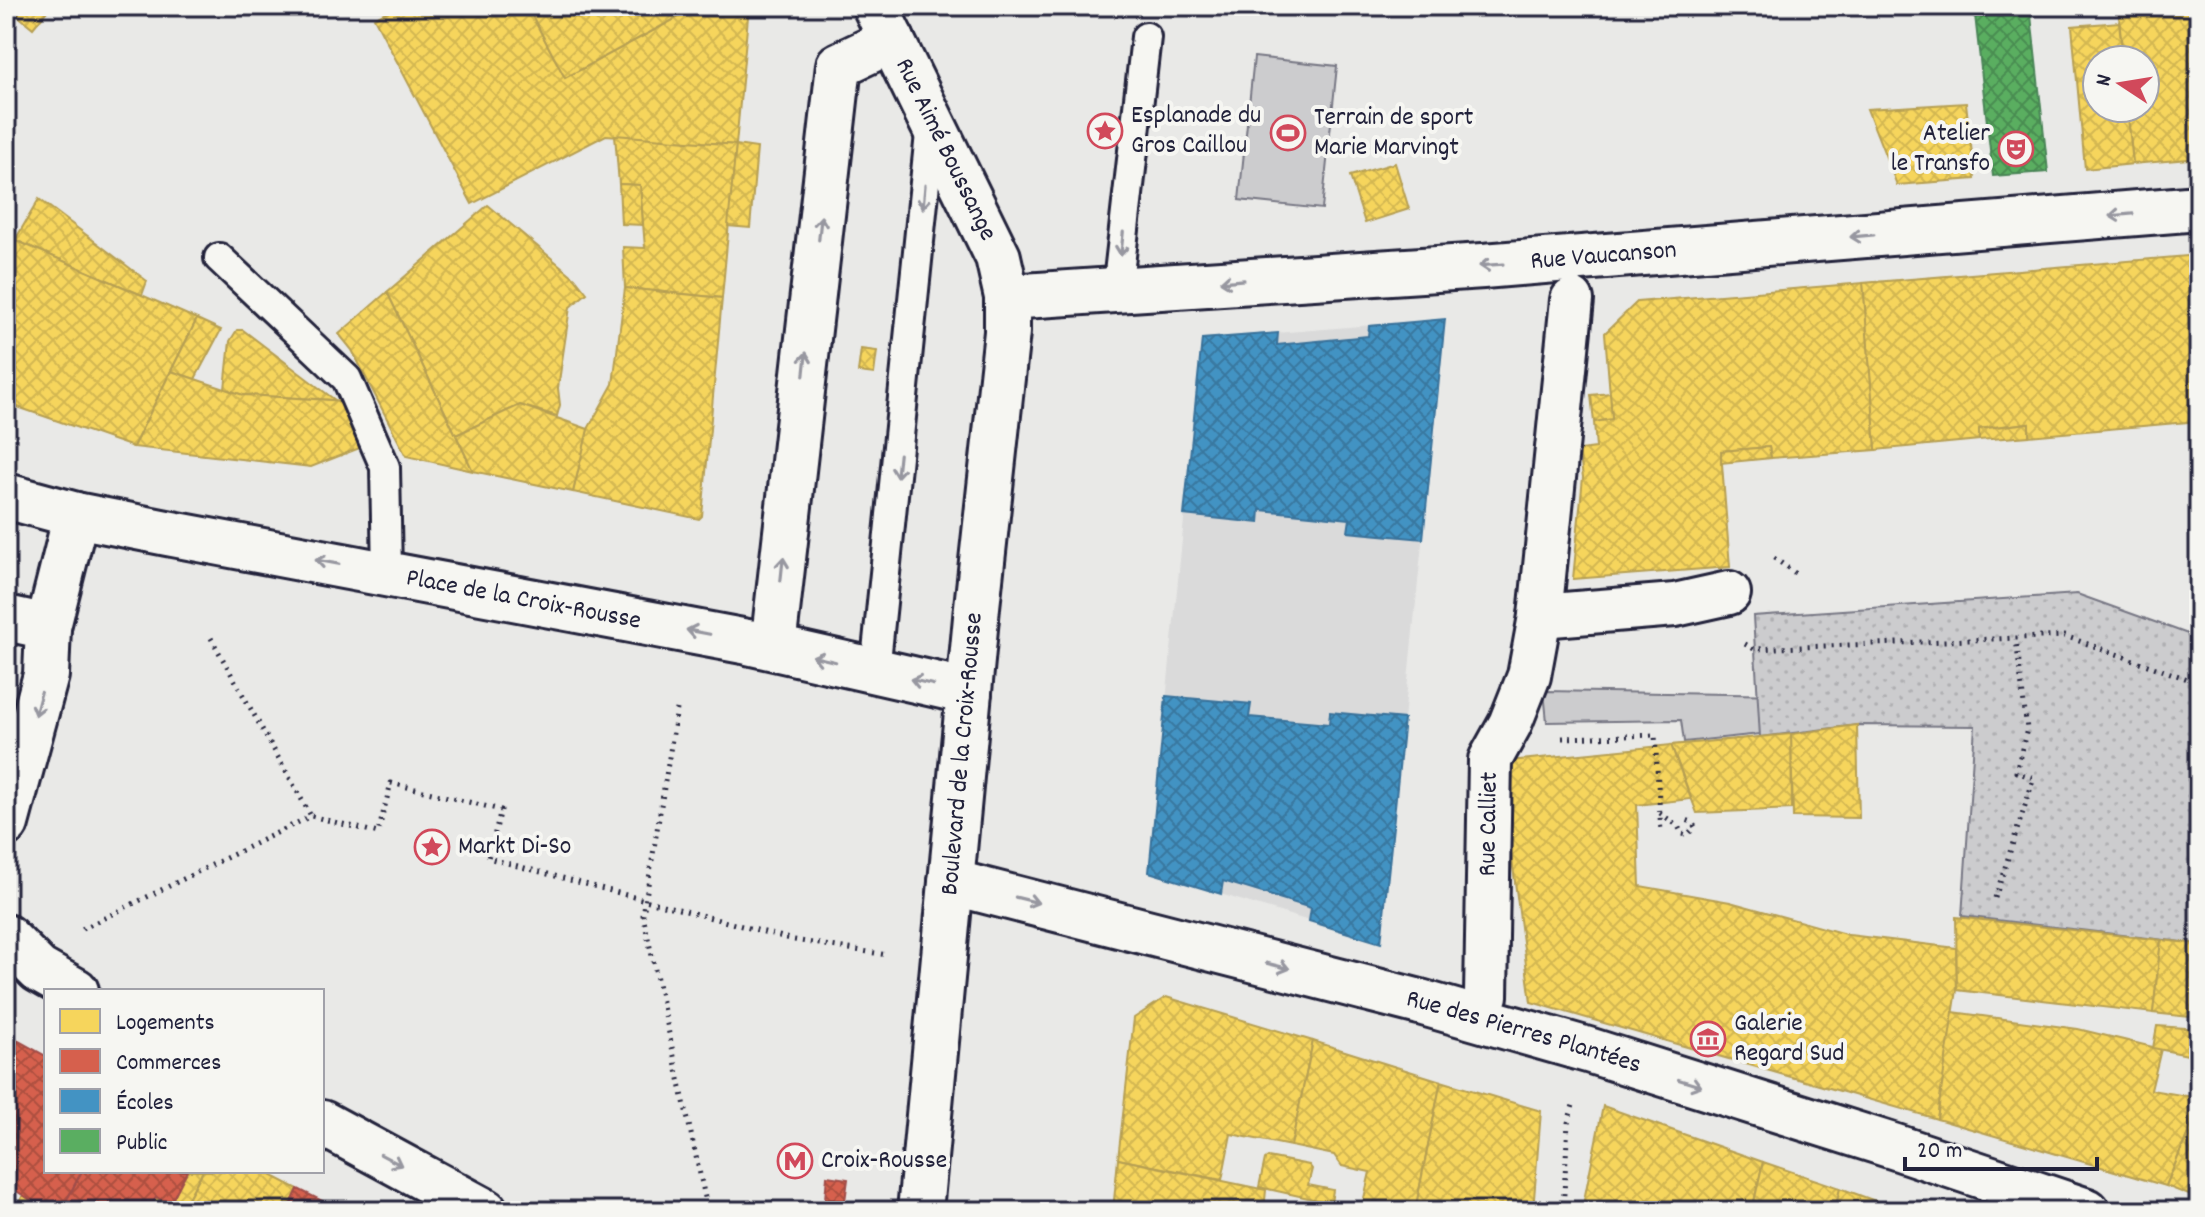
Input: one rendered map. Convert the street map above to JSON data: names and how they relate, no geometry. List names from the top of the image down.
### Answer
{
  "streets": {
    "street": [
      "Rue Aimé Boussange",
      "Rue Vaucanson",
      "Place de la Croix-Rousse",
      "Boulevard de la Croix-Rousse",
      "Rue Calliet",
      "Rue des Pierres Plantées"
    ]
  },
  "crossings": [
    ["Rue Aimé Boussange", "Rue Vaucanson"],
    ["Rue Aimé Boussange", "Boulevard de la Croix-Rousse"],
    ["Rue Vaucanson", "Boulevard de la Croix-Rousse"],
    ["Place de la Croix-Rousse", "Boulevard de la Croix-Rousse"],
    ["Boulevard de la Croix-Rousse", "Rue des Pierres Plantées"]
  ],
  "one_way": ["Rue Vaucanson", "Place de la Croix-Rousse", "Rue des Pierres Plantées"],
  "places": {
    "place": ["Esplanade du Gros Caillou", "Markt Di-So"],
    "sports": ["Terrain de sport Marie Marvingt"],
    "theatre": ["Atelier le Transfo"],
    "museum": ["Galerie Regard Sud"],
    "metro station": ["Croix-Rousse"]
  },
  "legend": [
    "Logements",
    "Commerces",
    "Écoles",
    "Public"
  ],
  "scale_bar": "20 m",
  "north": "left"
}
